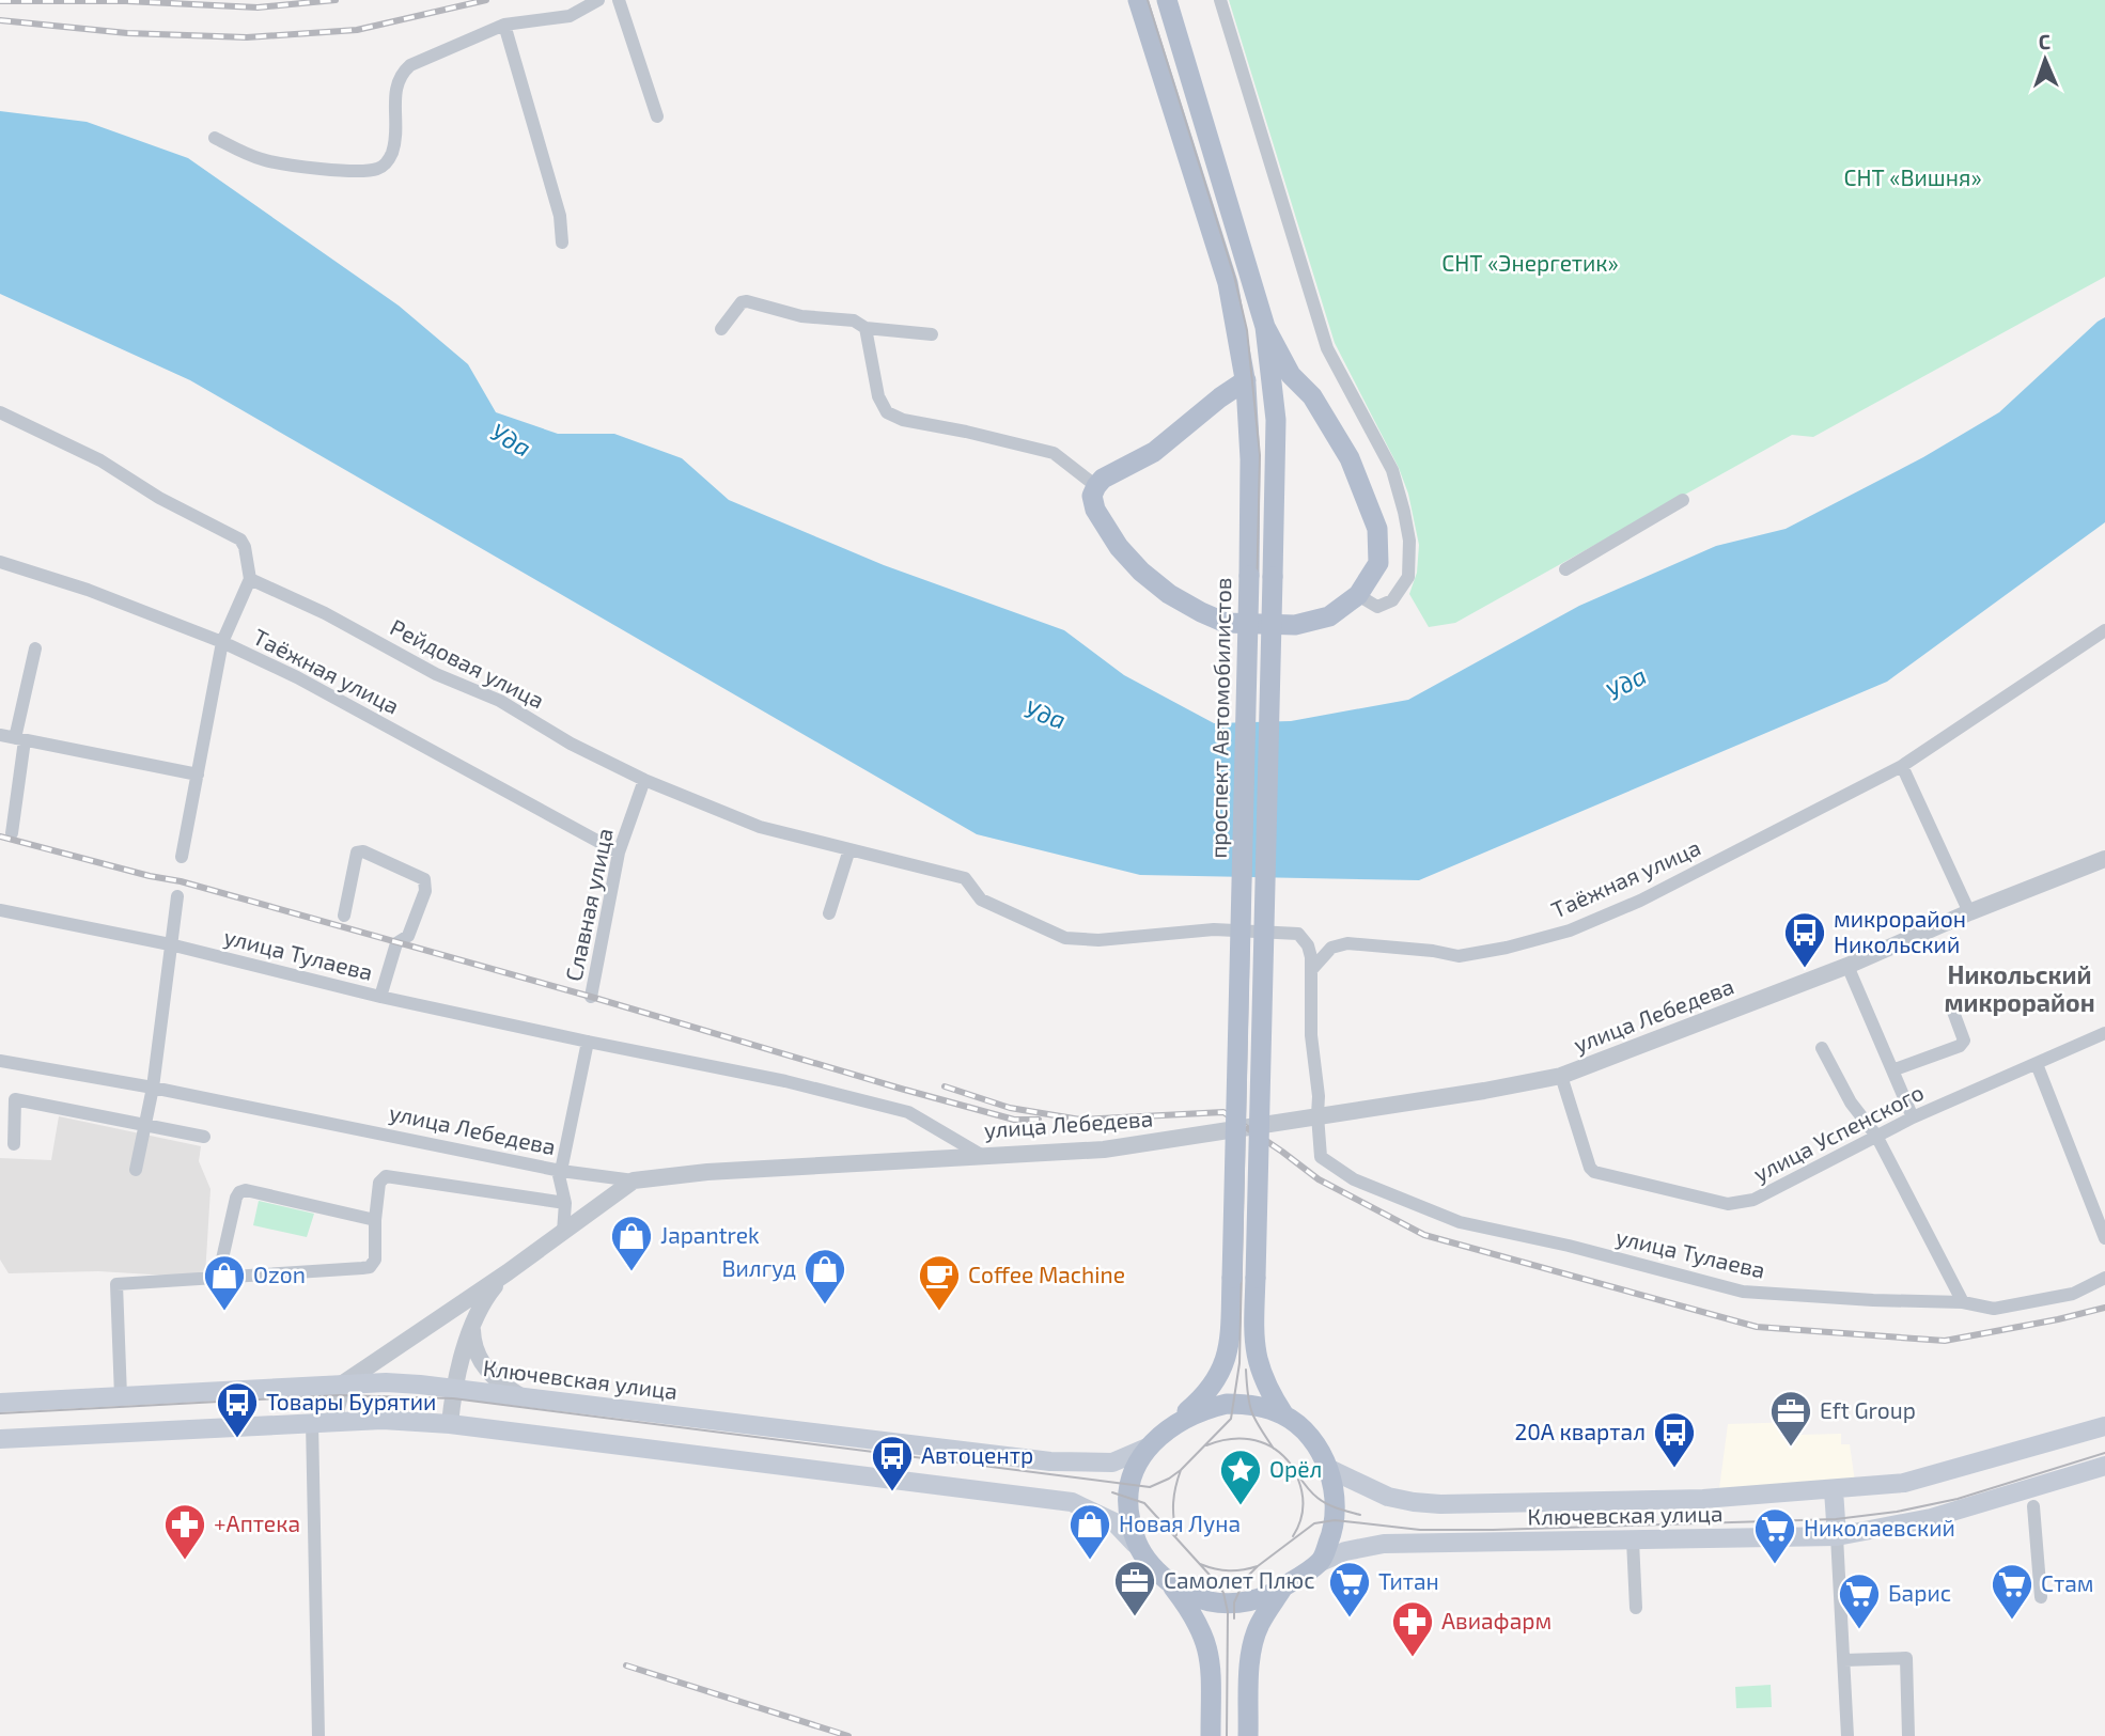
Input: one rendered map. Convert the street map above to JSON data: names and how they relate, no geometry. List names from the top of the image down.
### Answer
{
  "streets": {
    "main road": ["проспект Автомобилистов", "Ключевская улица"],
    "street": [
      "Рейдовая улица",
      "Таёжная улица",
      "Славная улица",
      "улица Тулаева",
      "улица Лебедева",
      "улица Успенского"
    ]
  },
  "crossings": [
    ["Рейдовая улица", "Таёжная улица"],
    ["Рейдовая улица", "Славная улица"],
    ["Таёжная улица", "Славная улица"],
    ["проспект Автомобилистов", "Ключевская улица"],
    ["улица Тулаева", "улица Лебедева"],
    ["улица Лебедева", "улица Успенского"]
  ],
  "districts": ["Никольский микрорайон"],
  "water": ["Уда"],
  "parks": ["СНТ «Вишня»", "СНТ «Энергетик»"],
  "places": {
    "bus stop": [
      "микрорайон Никольский",
      "Товары Бурятии",
      "20А квартал",
      "Автоцентр"
    ],
    "shop": [
      "Japantrek",
      "Вилгуд",
      "Ozon",
      "Новая Луна"
    ],
    "cafe": ["Coffee Machine"],
    "office": ["Eft Group", "Самолет Плюс"],
    "place": ["Орёл"],
    "pharmacy": ["+Аптека", "Авиафарм"],
    "supermarket": [
      "Николаевский",
      "Титан",
      "Стам",
      "Барис"
    ]
  },
  "north": "top"
}
